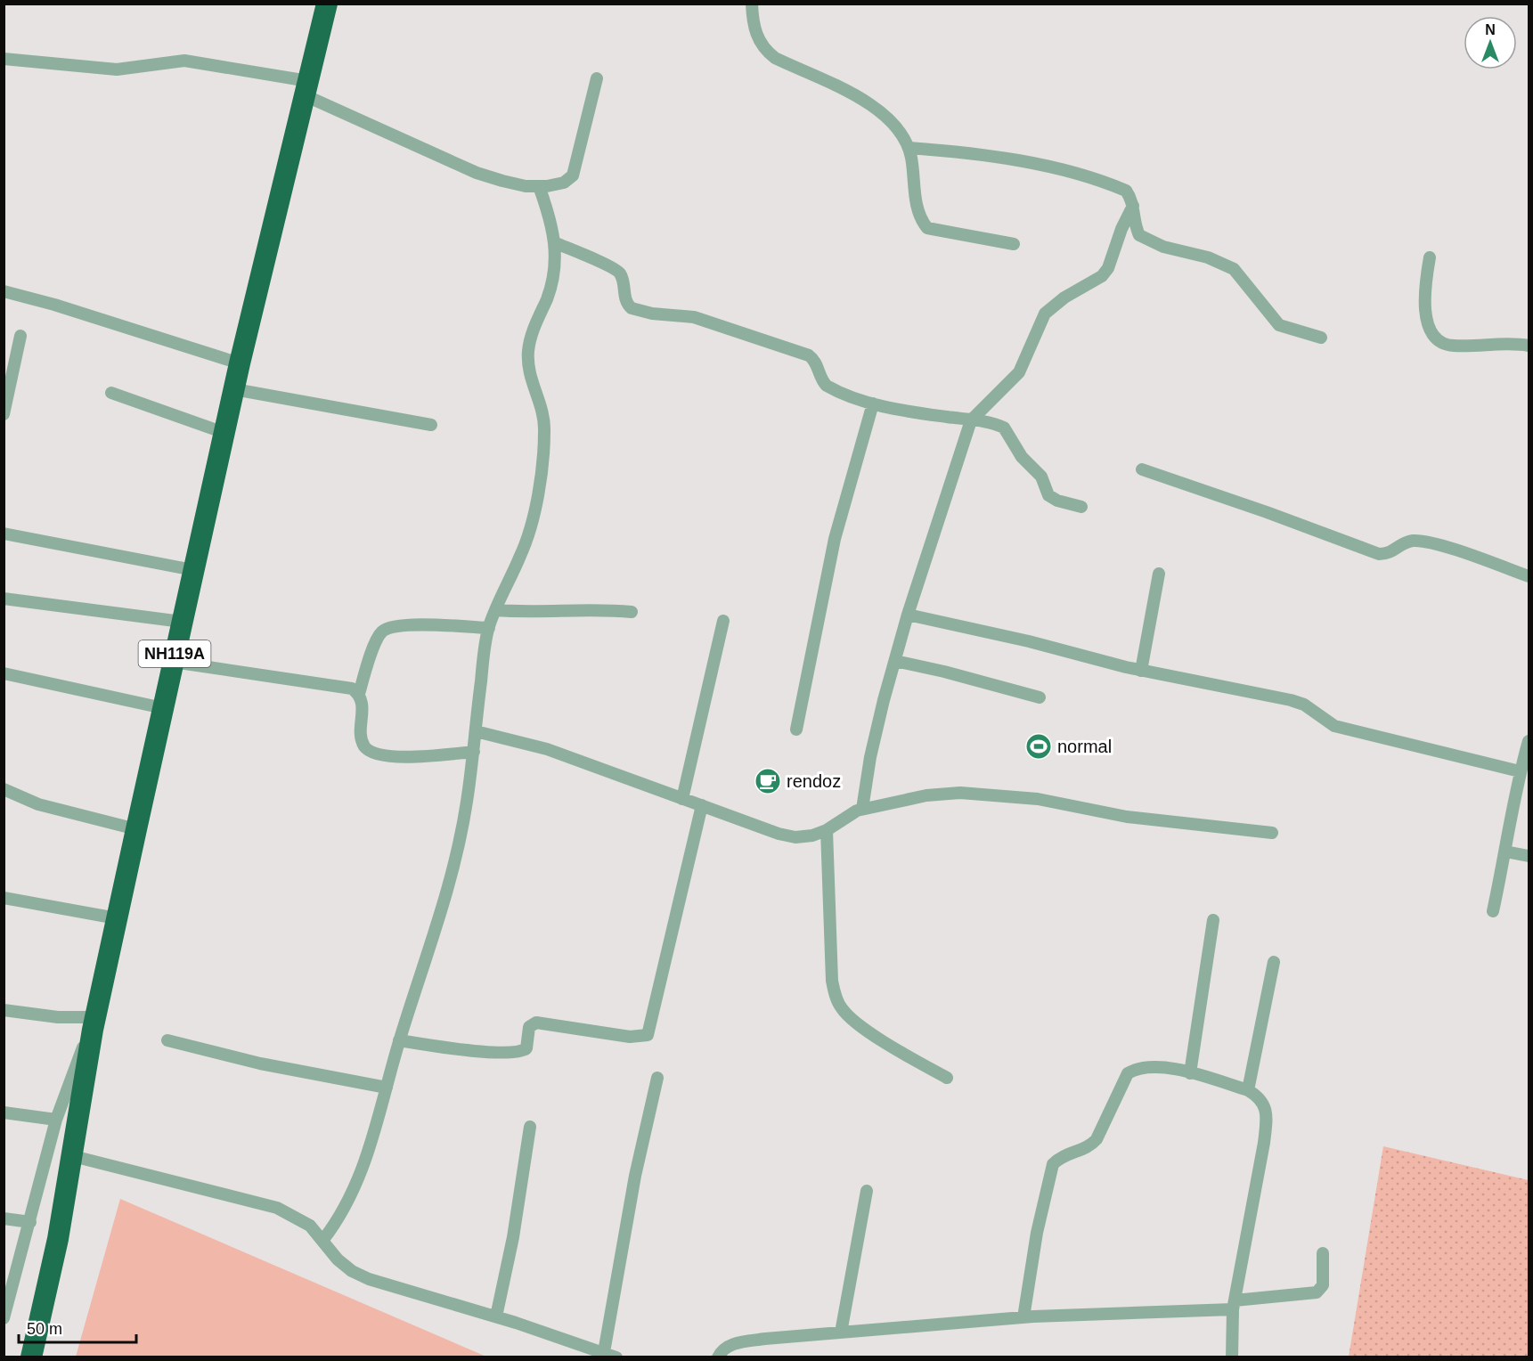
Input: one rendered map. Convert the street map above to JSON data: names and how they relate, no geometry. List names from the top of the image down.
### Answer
{
  "streets": {
    "highway": ["NH119A"]
  },
  "places": {
    "sports": ["normal"],
    "cafe": ["rendoz"]
  },
  "scale_bar": "50 m",
  "north": "top"
}
